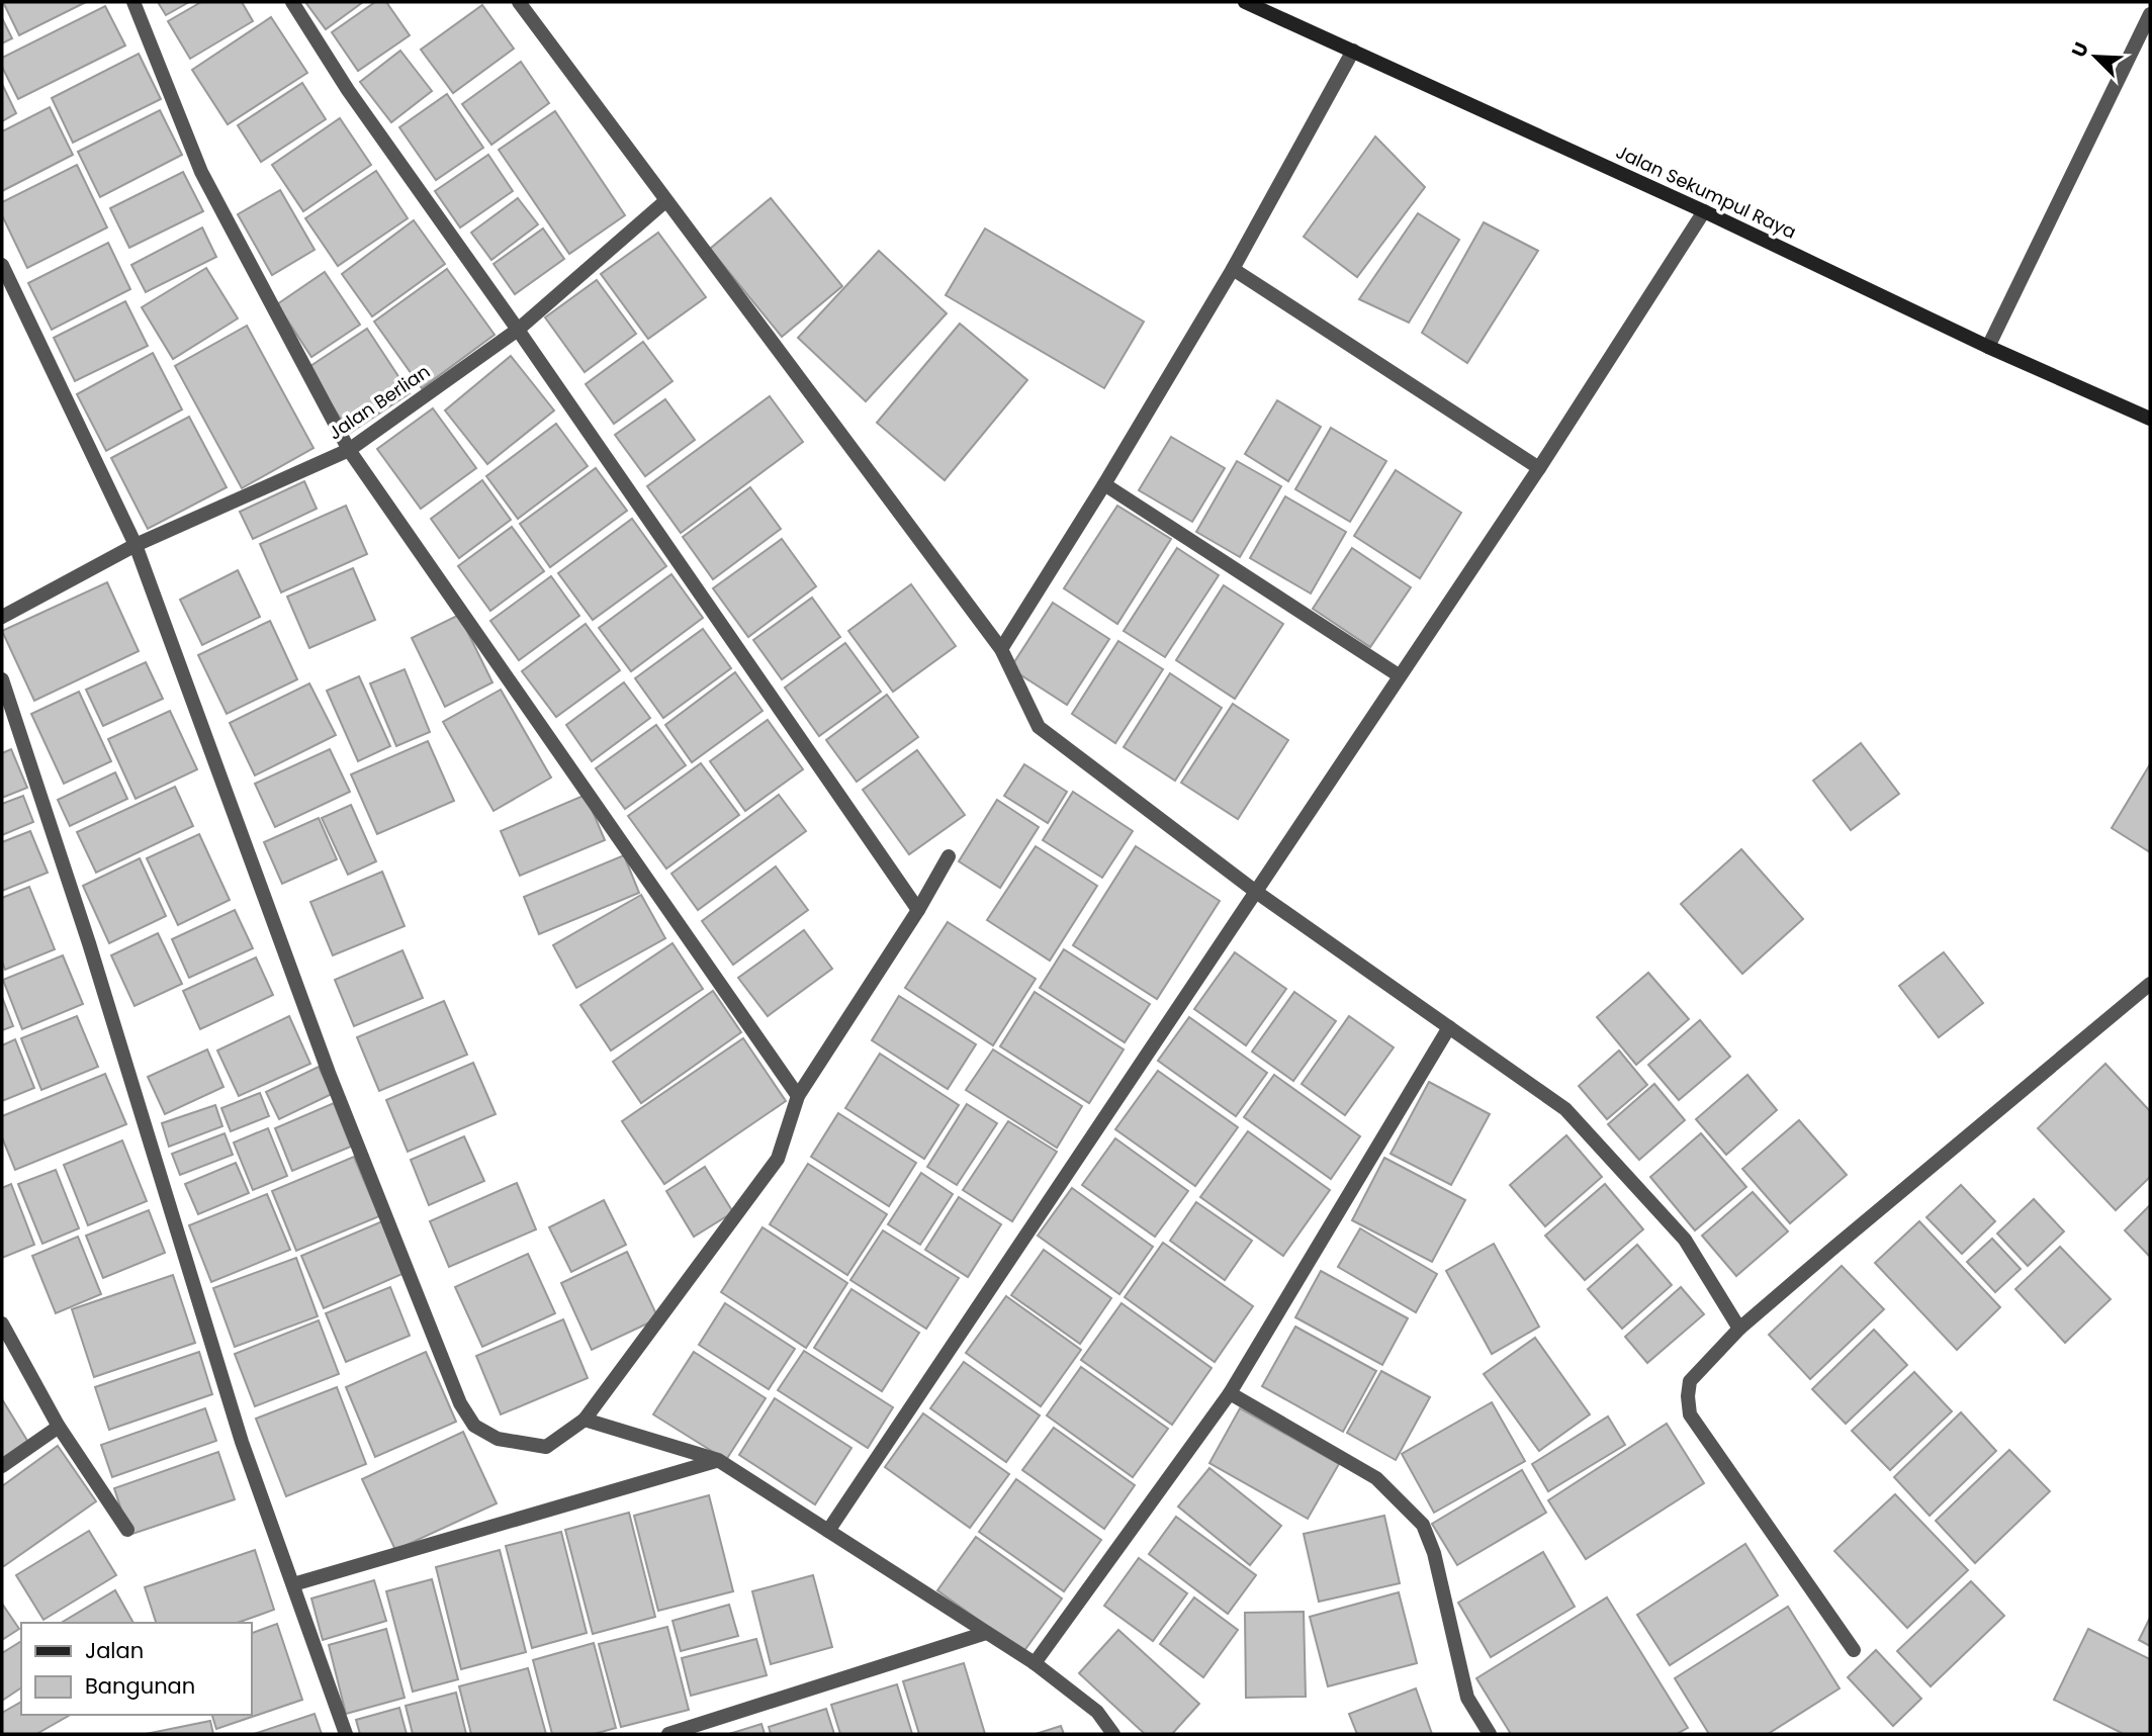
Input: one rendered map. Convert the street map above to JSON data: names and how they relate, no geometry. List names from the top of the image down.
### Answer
{
  "streets": {
    "main road": ["Jalan Sekumpul Raya"],
    "street": ["Jalan Berlian"]
  },
  "legend": ["Jalan", "Bangunan"],
  "north": "top left"
}
